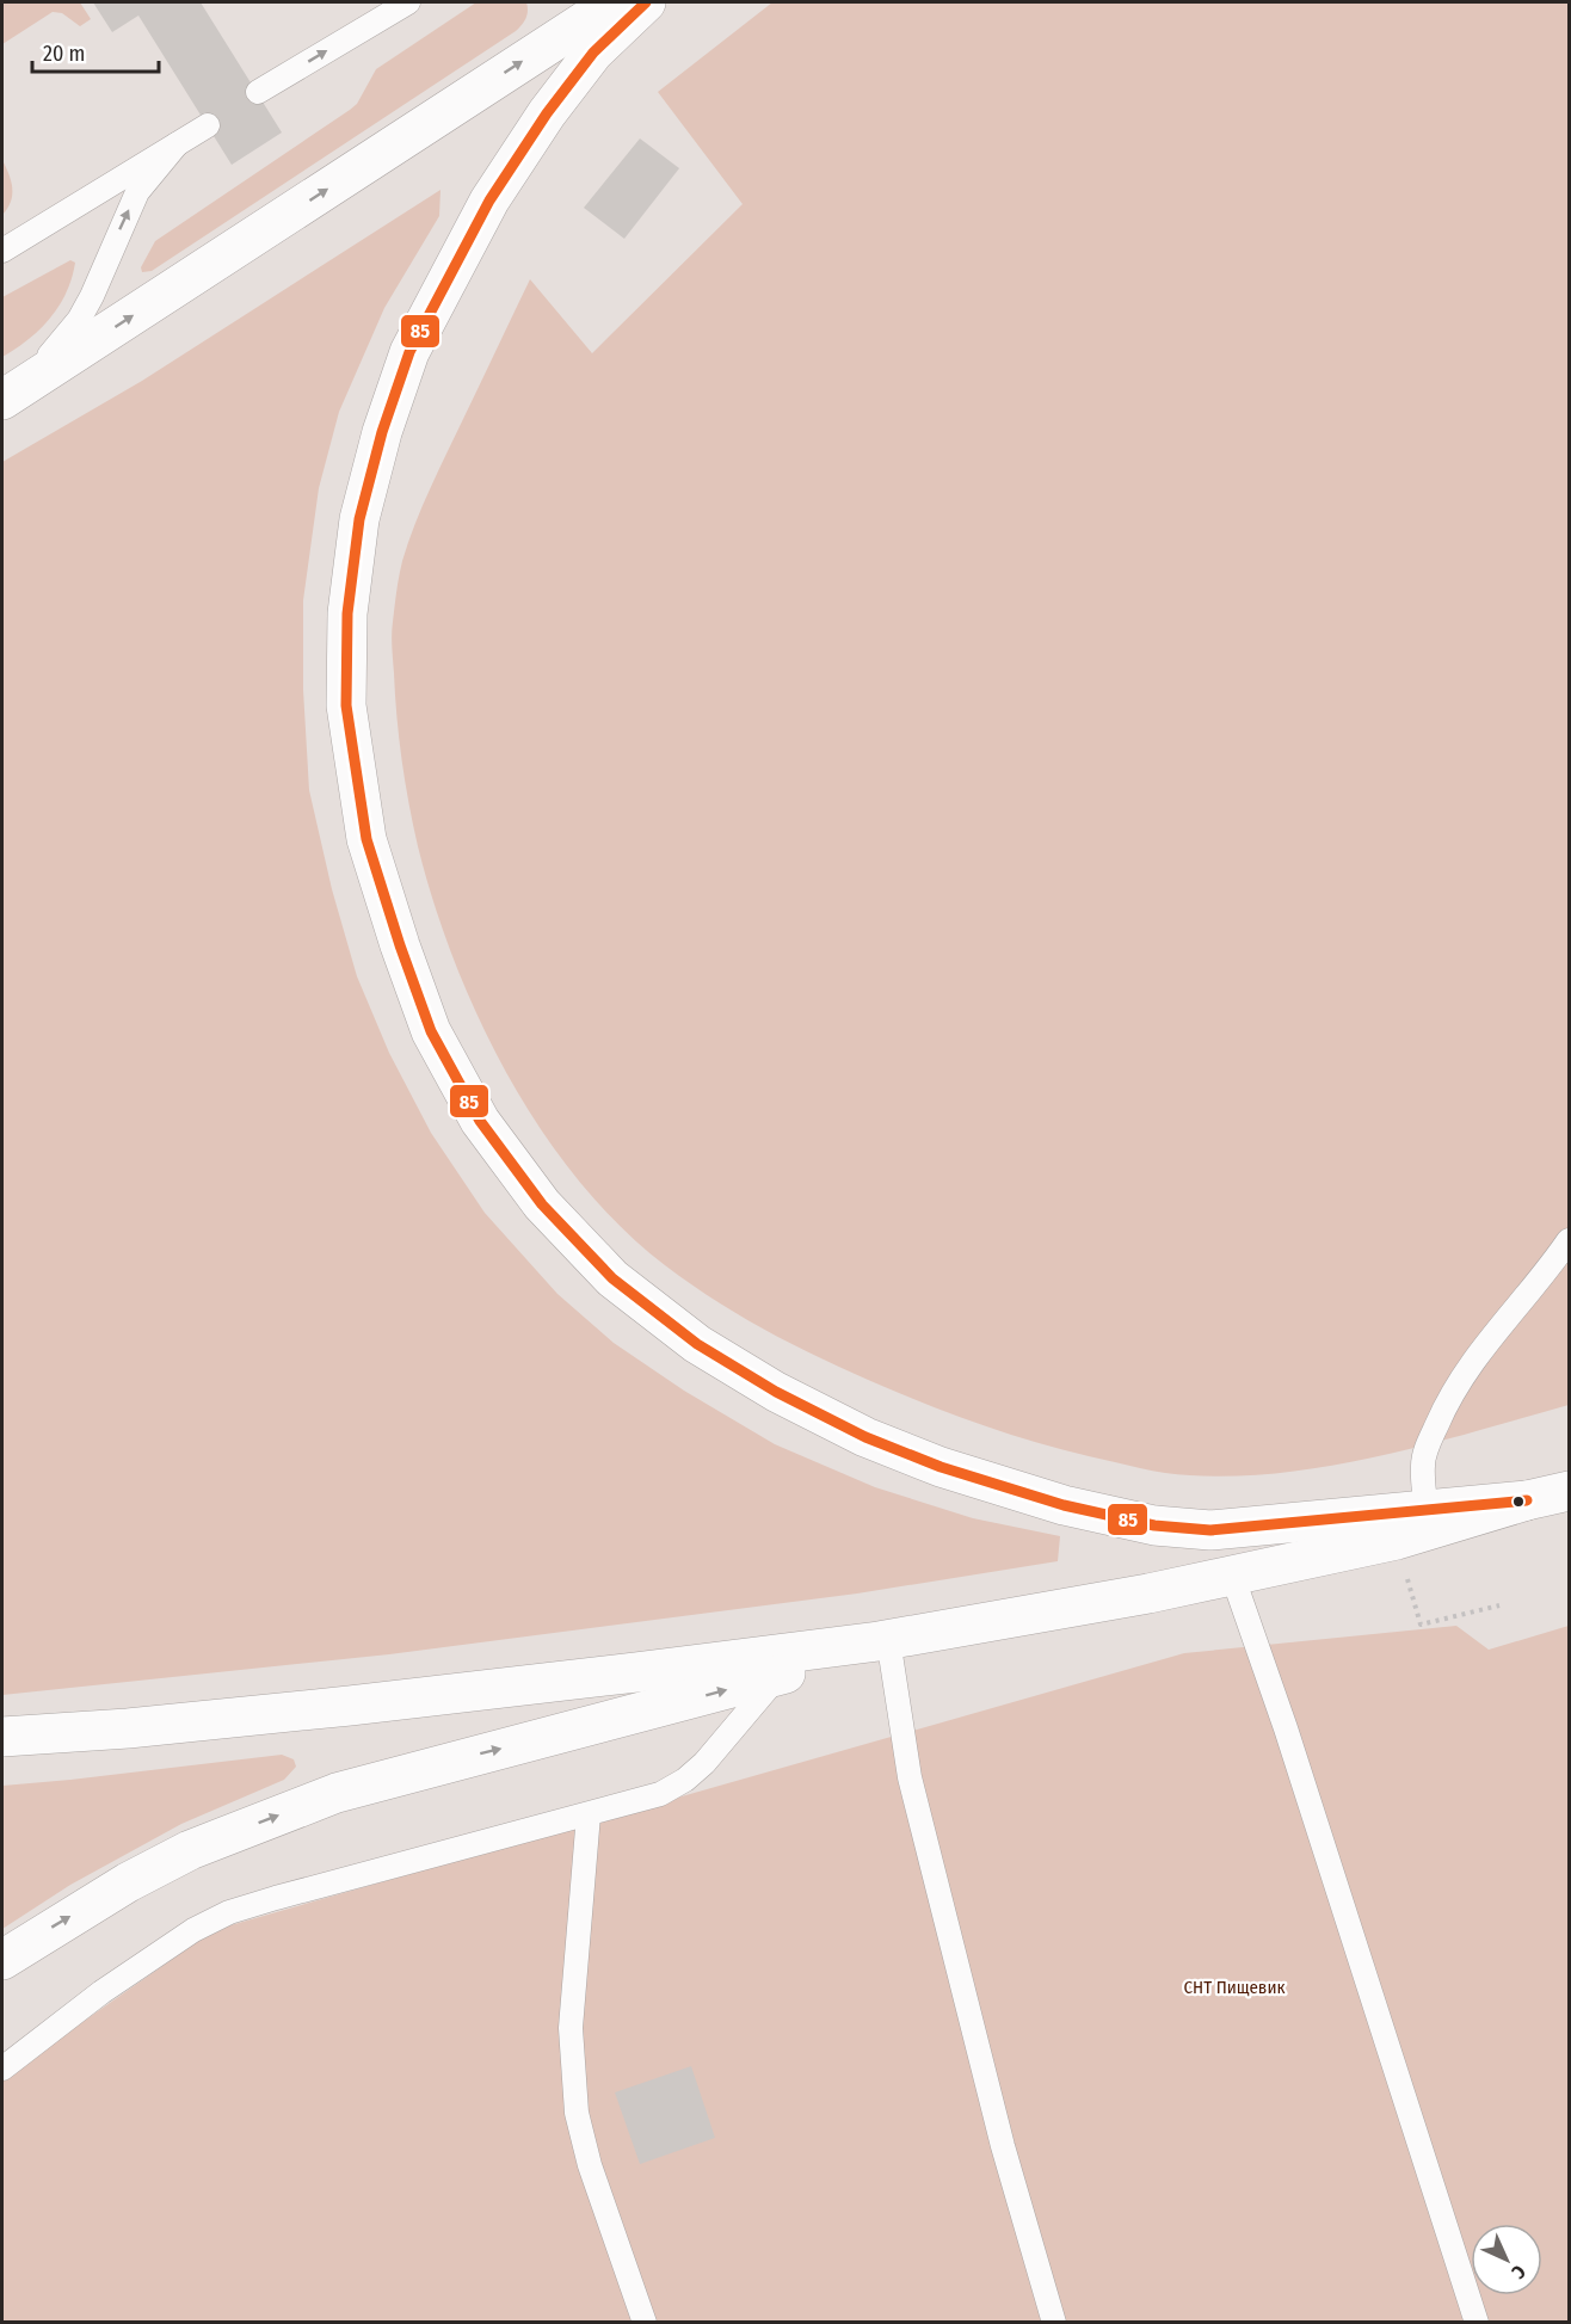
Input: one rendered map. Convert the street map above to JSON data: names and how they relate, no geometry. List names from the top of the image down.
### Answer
{
  "parks": ["СНТ Пищевик"],
  "lines": ["transit line 85"],
  "scale_bar": "20 m",
  "north": "bottom right"
}
